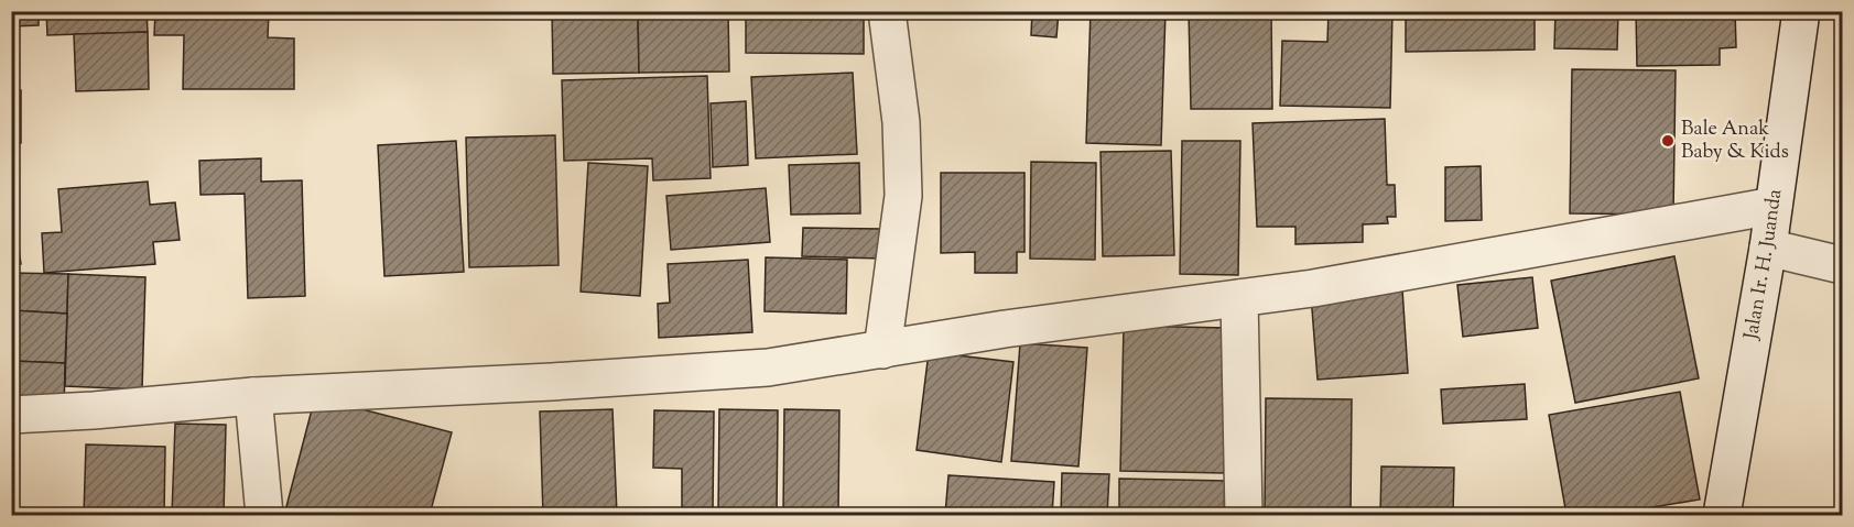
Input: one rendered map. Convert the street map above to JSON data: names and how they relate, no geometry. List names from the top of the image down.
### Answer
{
  "streets": {
    "street": ["Jalan Ir. H. Juanda"]
  },
  "places": ["Bale Anak Baby & Kids"]
}
